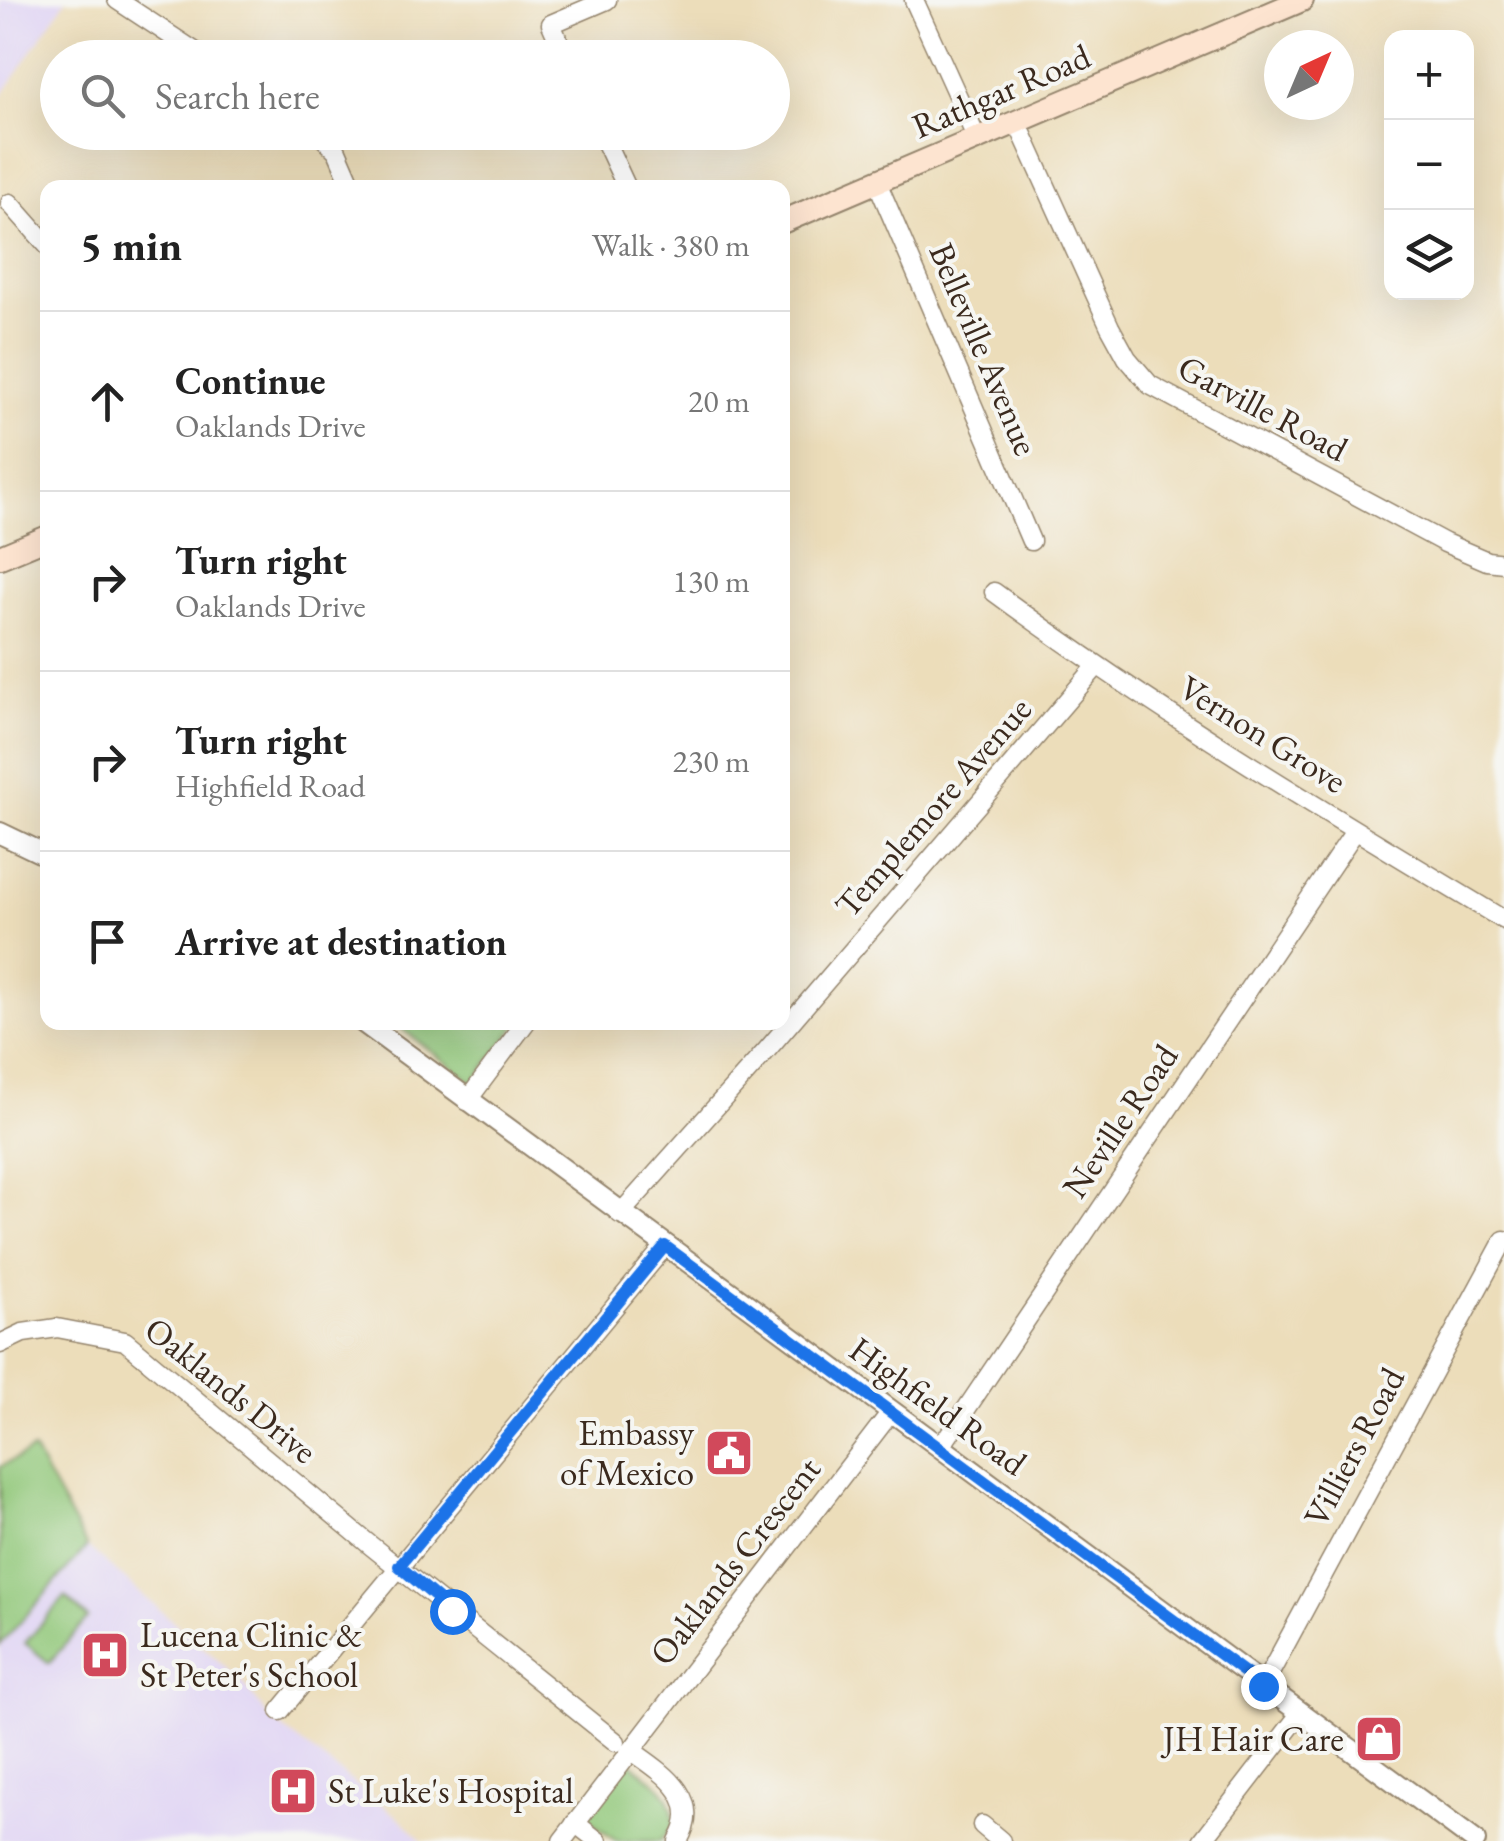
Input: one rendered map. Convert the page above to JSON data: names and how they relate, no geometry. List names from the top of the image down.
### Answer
{
  "streets": {
    "main road": ["Rathgar Road"],
    "street": [
      "Belleville Avenue",
      "Garville Road",
      "Vernon Grove",
      "Templemore Avenue",
      "Neville Road",
      "Oaklands Drive",
      "Highfield Road",
      "Villiers Road",
      "Oaklands Crescent"
    ]
  },
  "crossings": [
    ["Rathgar Road", "Belleville Avenue"],
    ["Rathgar Road", "Garville Road"],
    ["Vernon Grove", "Templemore Avenue"],
    ["Vernon Grove", "Neville Road"],
    ["Templemore Avenue", "Highfield Road"],
    ["Neville Road", "Highfield Road"],
    ["Oaklands Drive", "Oaklands Crescent"],
    ["Highfield Road", "Villiers Road"],
    ["Highfield Road", "Oaklands Crescent"]
  ],
  "places": {
    "public building": ["Embassy of Mexico"],
    "hospital": ["Lucena Clinic & St Peter's School", "St Luke's Hospital"],
    "shop": ["JH Hair Care"]
  },
  "north": "top right",
  "page": {
    "map_buttons": ["+", "−"],
    "search": "Search here",
    "heading": ["5 min", "Walk · 380 m"],
    "list": [
      ["Continue", "Oaklands Drive", "20 m"],
      ["Turn right", "Oaklands Drive", "130 m"],
      ["Turn right", "Highfield Road", "230 m"],
      "Arrive at destination"
    ]
  }
}
